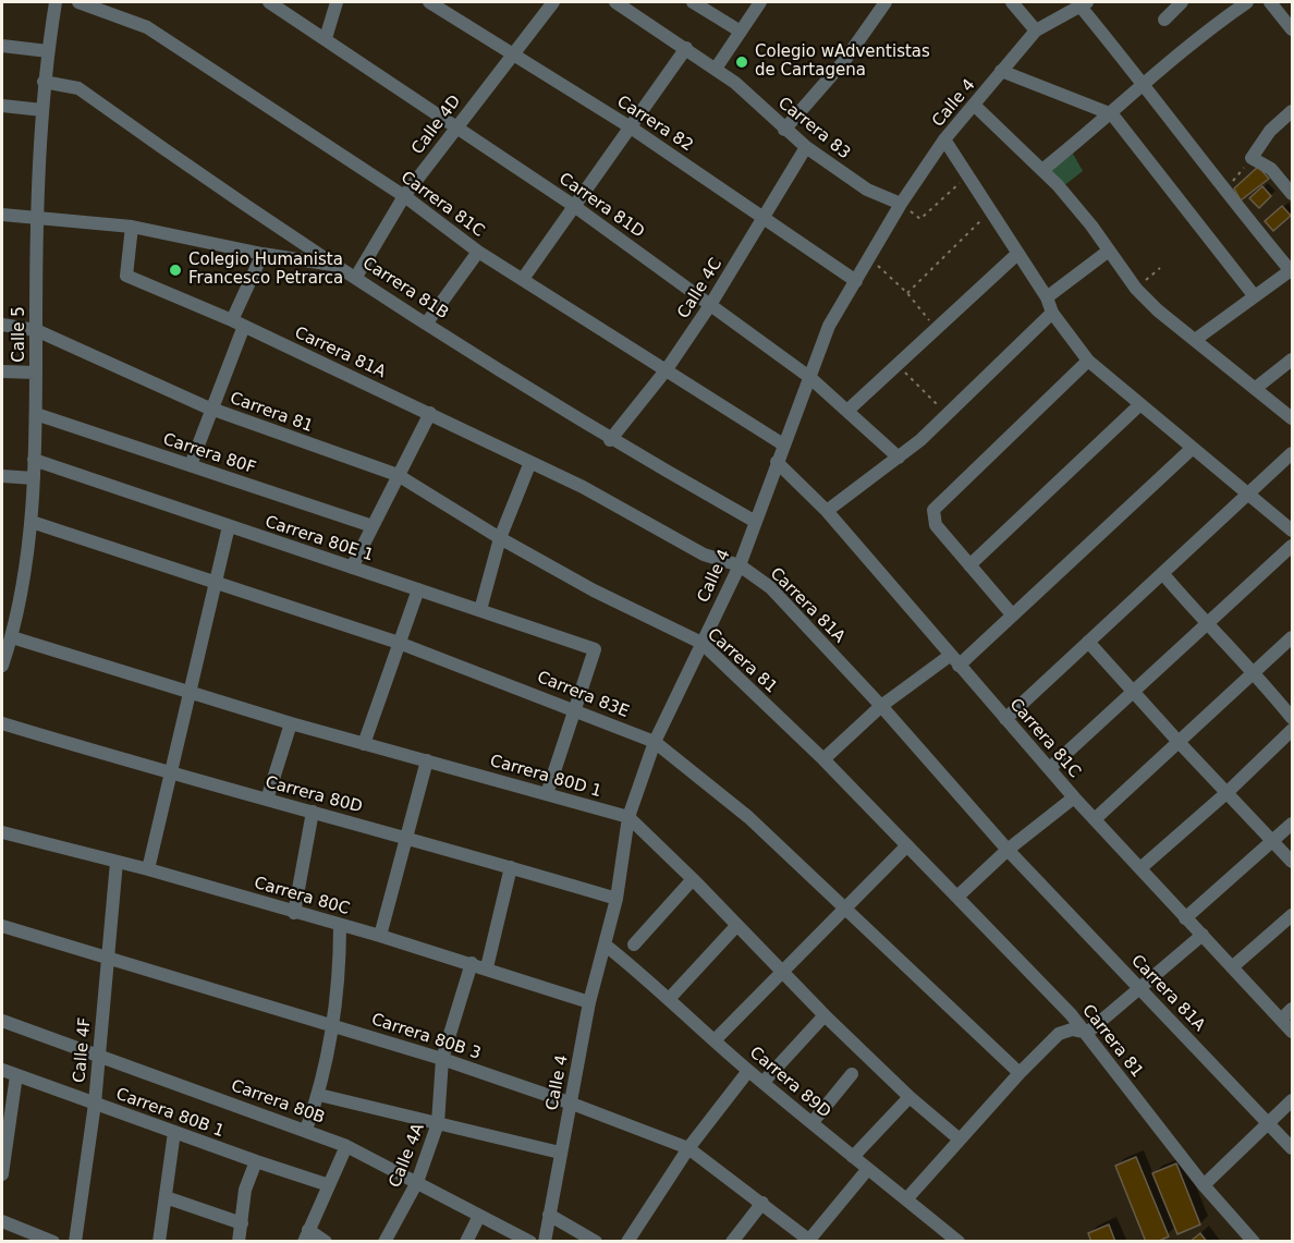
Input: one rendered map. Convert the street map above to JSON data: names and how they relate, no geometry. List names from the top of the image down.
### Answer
{
  "streets": {
    "street": [
      "Calle 4",
      "Carrera 82",
      "Calle 4D",
      "Carrera 83",
      "Carrera 81C",
      "Carrera 81D",
      "Carrera 81B",
      "Calle 4C",
      "Calle 5",
      "Carrera 81A",
      "Carrera 81",
      "Carrera 80F",
      "Carrera 80E 1",
      "Carrera 83E",
      "Carrera 80D 1",
      "Carrera 80D",
      "Carrera 80C",
      "Carrera 80B 3",
      "Calle 4F",
      "Carrera 89D",
      "Carrera 80B",
      "Carrera 80B 1",
      "Calle 4A"
    ]
  },
  "crossings": [
    ["Calle 4", "Carrera 82"],
    ["Calle 4", "Carrera 83"],
    ["Calle 4", "Carrera 81C"],
    ["Calle 4", "Carrera 81D"],
    ["Calle 4", "Carrera 81B"],
    ["Calle 4", "Carrera 81A"],
    ["Calle 4", "Carrera 81"],
    ["Calle 4", "Carrera 83E"],
    ["Calle 4", "Carrera 80D 1"],
    ["Calle 4", "Carrera 80D"],
    ["Calle 4", "Carrera 80C"],
    ["Calle 4", "Carrera 80B 3"],
    ["Calle 4", "Carrera 89D"],
    ["Carrera 82", "Calle 4D"],
    ["Carrera 82", "Calle 4C"],
    ["Calle 4D", "Carrera 81C"],
    ["Calle 4D", "Carrera 81D"],
    ["Calle 4D", "Carrera 81B"],
    ["Carrera 83", "Calle 4C"],
    ["Carrera 81C", "Calle 4C"],
    ["Carrera 81D", "Calle 4C"],
    ["Carrera 81B", "Calle 4C"],
    ["Carrera 81B", "Calle 5"],
    ["Calle 5", "Carrera 81"],
    ["Calle 5", "Carrera 80F"],
    ["Calle 5", "Carrera 80E 1"],
    ["Calle 5", "Carrera 83E"],
    ["Calle 5", "Carrera 80D 1"],
    ["Carrera 80E 1", "Carrera 83E"],
    ["Carrera 80C", "Calle 4F"],
    ["Carrera 80C", "Calle 4A"],
    ["Carrera 80B 3", "Calle 4F"],
    ["Carrera 80B 3", "Calle 4A"],
    ["Calle 4F", "Carrera 80B"],
    ["Calle 4F", "Carrera 80B 1"],
    ["Carrera 80B", "Calle 4A"]
  ],
  "places": ["Colegio wAdventistas de Cartagena", "Colegio Humanista Francesco Petrarca"]
}
